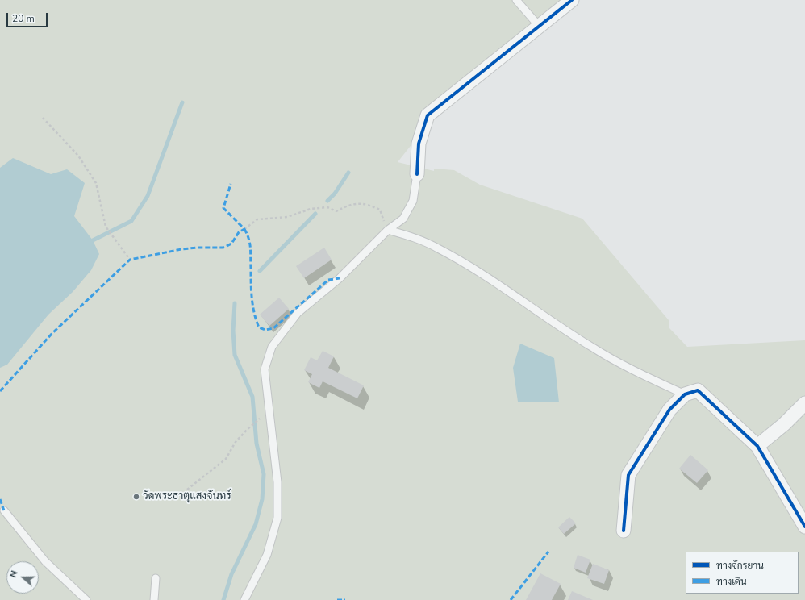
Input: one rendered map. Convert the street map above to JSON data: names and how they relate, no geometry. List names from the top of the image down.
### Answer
{
  "places": ["วัดพระธาตุแสงจันทร์"],
  "legend": ["ทางจักรยาน", "ทางเดิน"],
  "scale_bar": "20 m",
  "north": "left"
}
